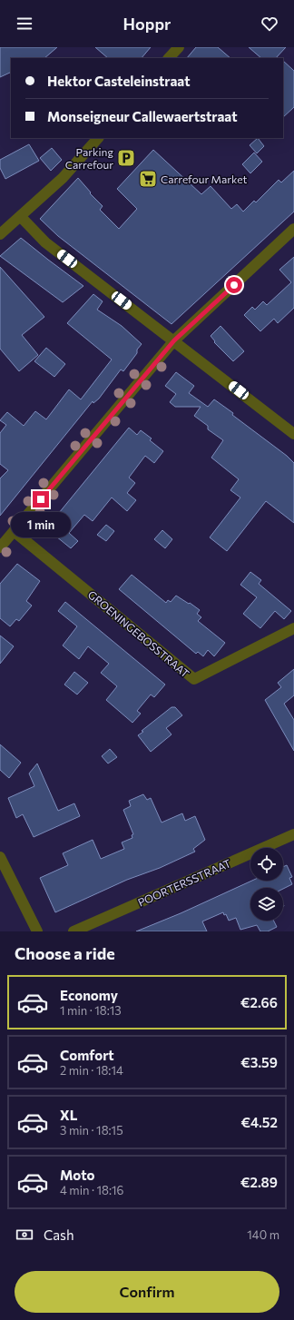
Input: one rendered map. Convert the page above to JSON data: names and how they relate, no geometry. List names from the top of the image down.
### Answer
{
  "streets": {
    "street": ["GROENINGEBOSSTRAAT", "POORTERSSTRAAT"]
  },
  "places": {
    "parking": ["Parking Carrefour"],
    "supermarket": ["Carrefour Market"]
  },
  "page": {
    "header": "Hoppr",
    "banner": ["Hektor Casteleinstraat", "Monseigneur Callewaertstraat"],
    "bubble": "1 min",
    "heading": "Choose a ride",
    "list": [
      {
        "name": "Economy",
        "note": "1 min · 18:13",
        "value": "€2.66"
      },
      {
        "name": "Comfort",
        "note": "2 min · 18:14",
        "value": "€3.59"
      },
      {
        "name": "XL",
        "note": "3 min · 18:15",
        "value": "€4.52"
      },
      {
        "name": "Moto",
        "note": "4 min · 18:16",
        "value": "€2.89"
      }
    ],
    "pay": ["Cash", "140 m"],
    "buttons": "Confirm"
  }
}
